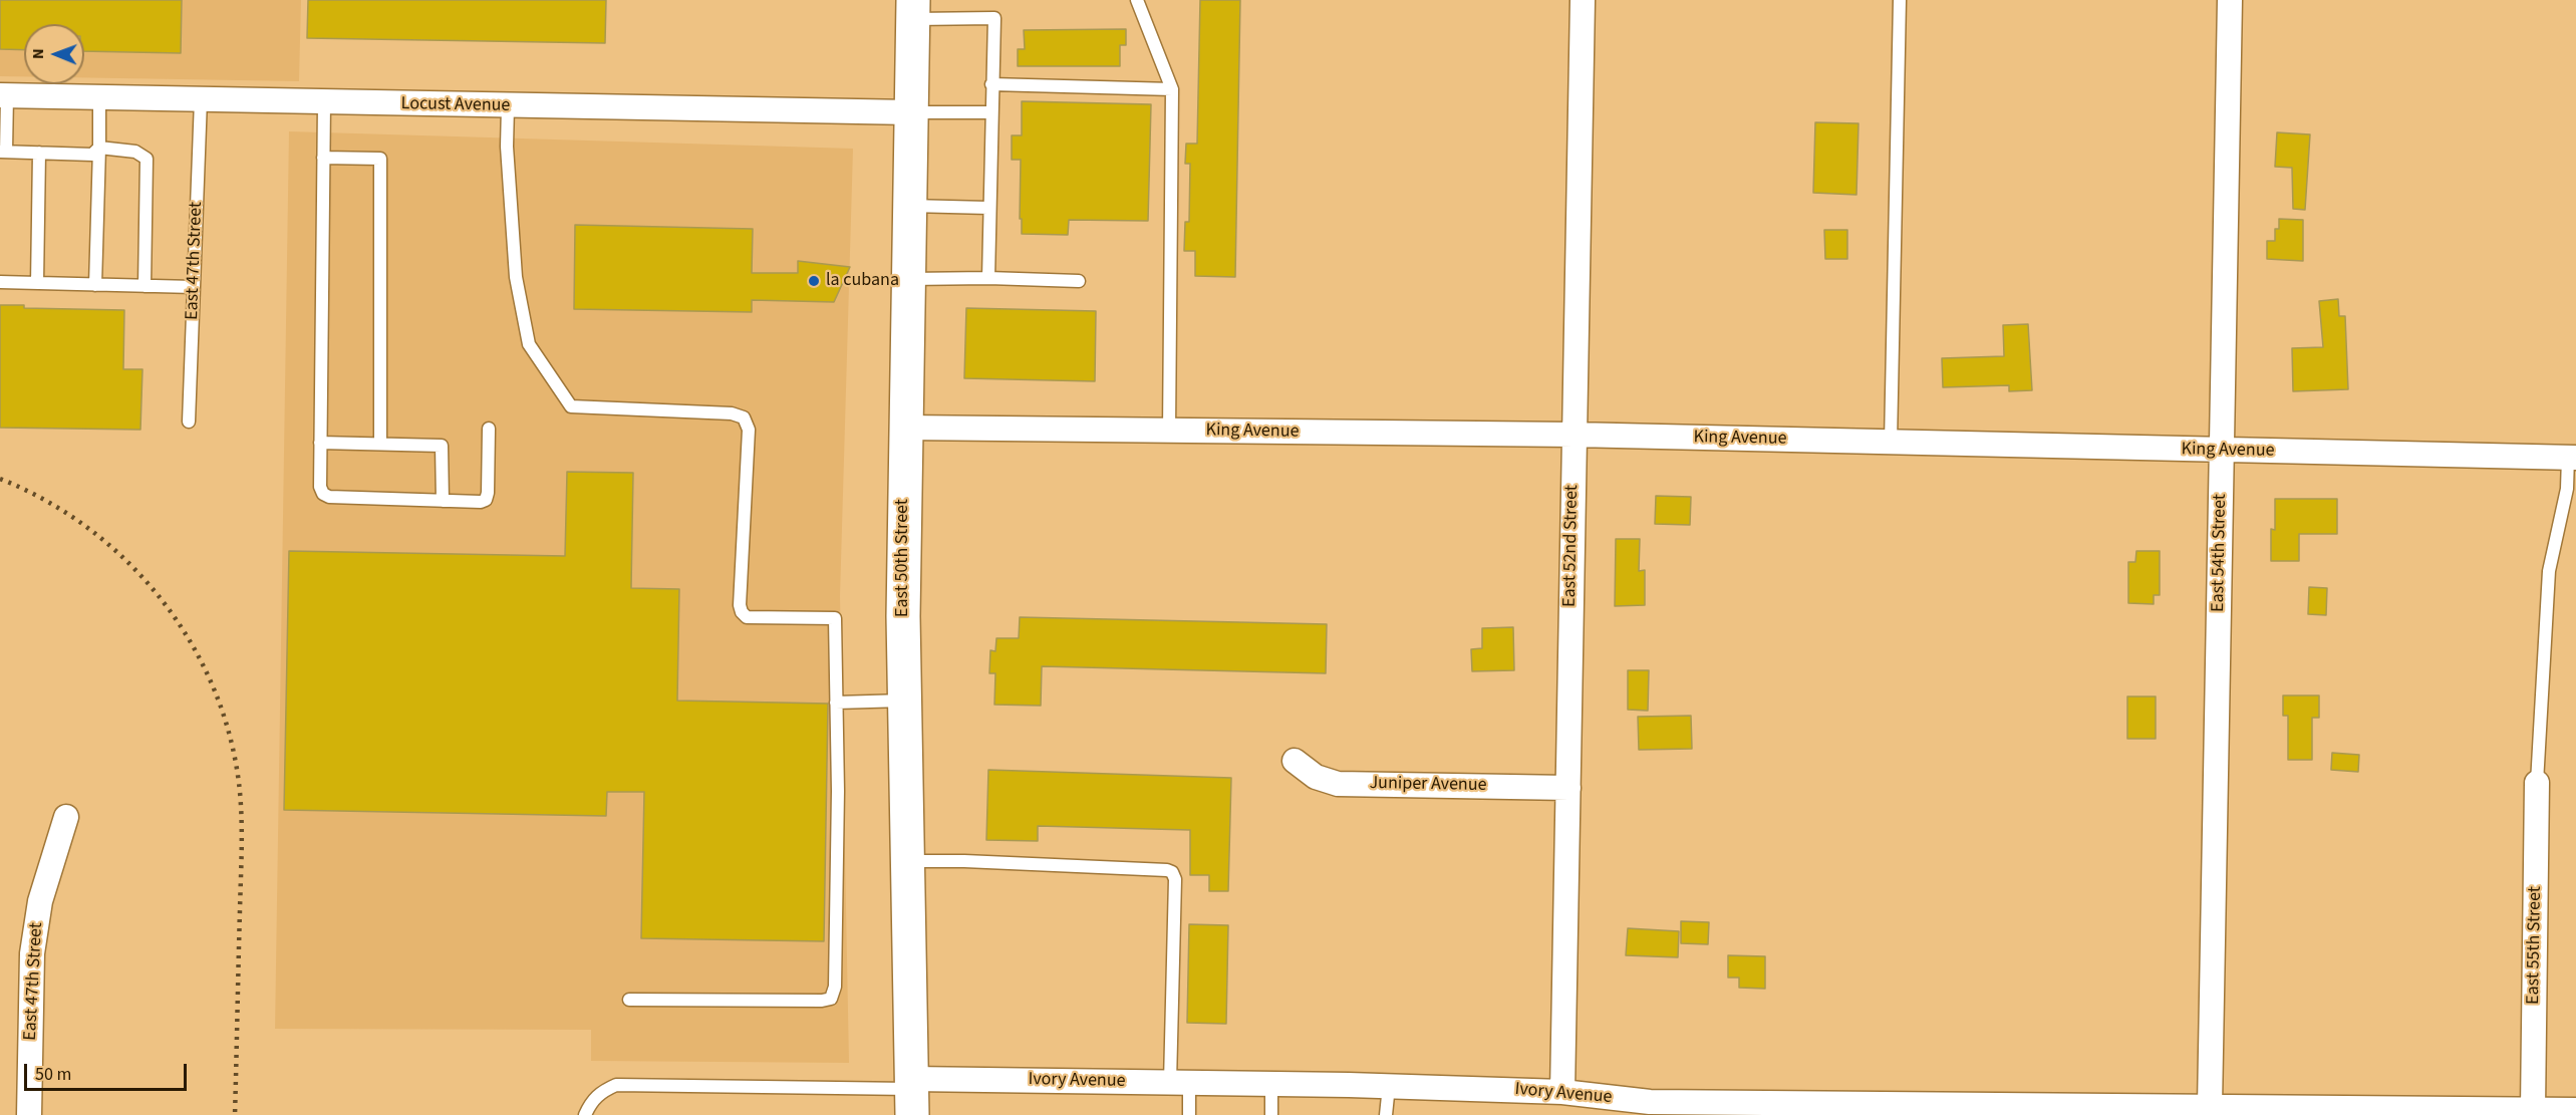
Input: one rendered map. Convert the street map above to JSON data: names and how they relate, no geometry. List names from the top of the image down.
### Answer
{
  "streets": {
    "main road": ["East 50th Street"],
    "street": [
      "Locust Avenue",
      "East 47th Street",
      "King Avenue",
      "East 52nd Street",
      "East 54th Street",
      "Juniper Avenue",
      "East 55th Street",
      "Ivory Avenue"
    ]
  },
  "crossings": [
    ["Locust Avenue", "East 47th Street"],
    ["Locust Avenue", "East 50th Street"],
    ["King Avenue", "East 52nd Street"],
    ["King Avenue", "East 54th Street"],
    ["King Avenue", "East 50th Street"],
    ["East 52nd Street", "Juniper Avenue"],
    ["East 52nd Street", "Ivory Avenue"],
    ["East 54th Street", "Ivory Avenue"],
    ["East 50th Street", "Ivory Avenue"],
    ["East 55th Street", "Ivory Avenue"]
  ],
  "places": ["la cubana"],
  "scale_bar": "50 m",
  "north": "left"
}
